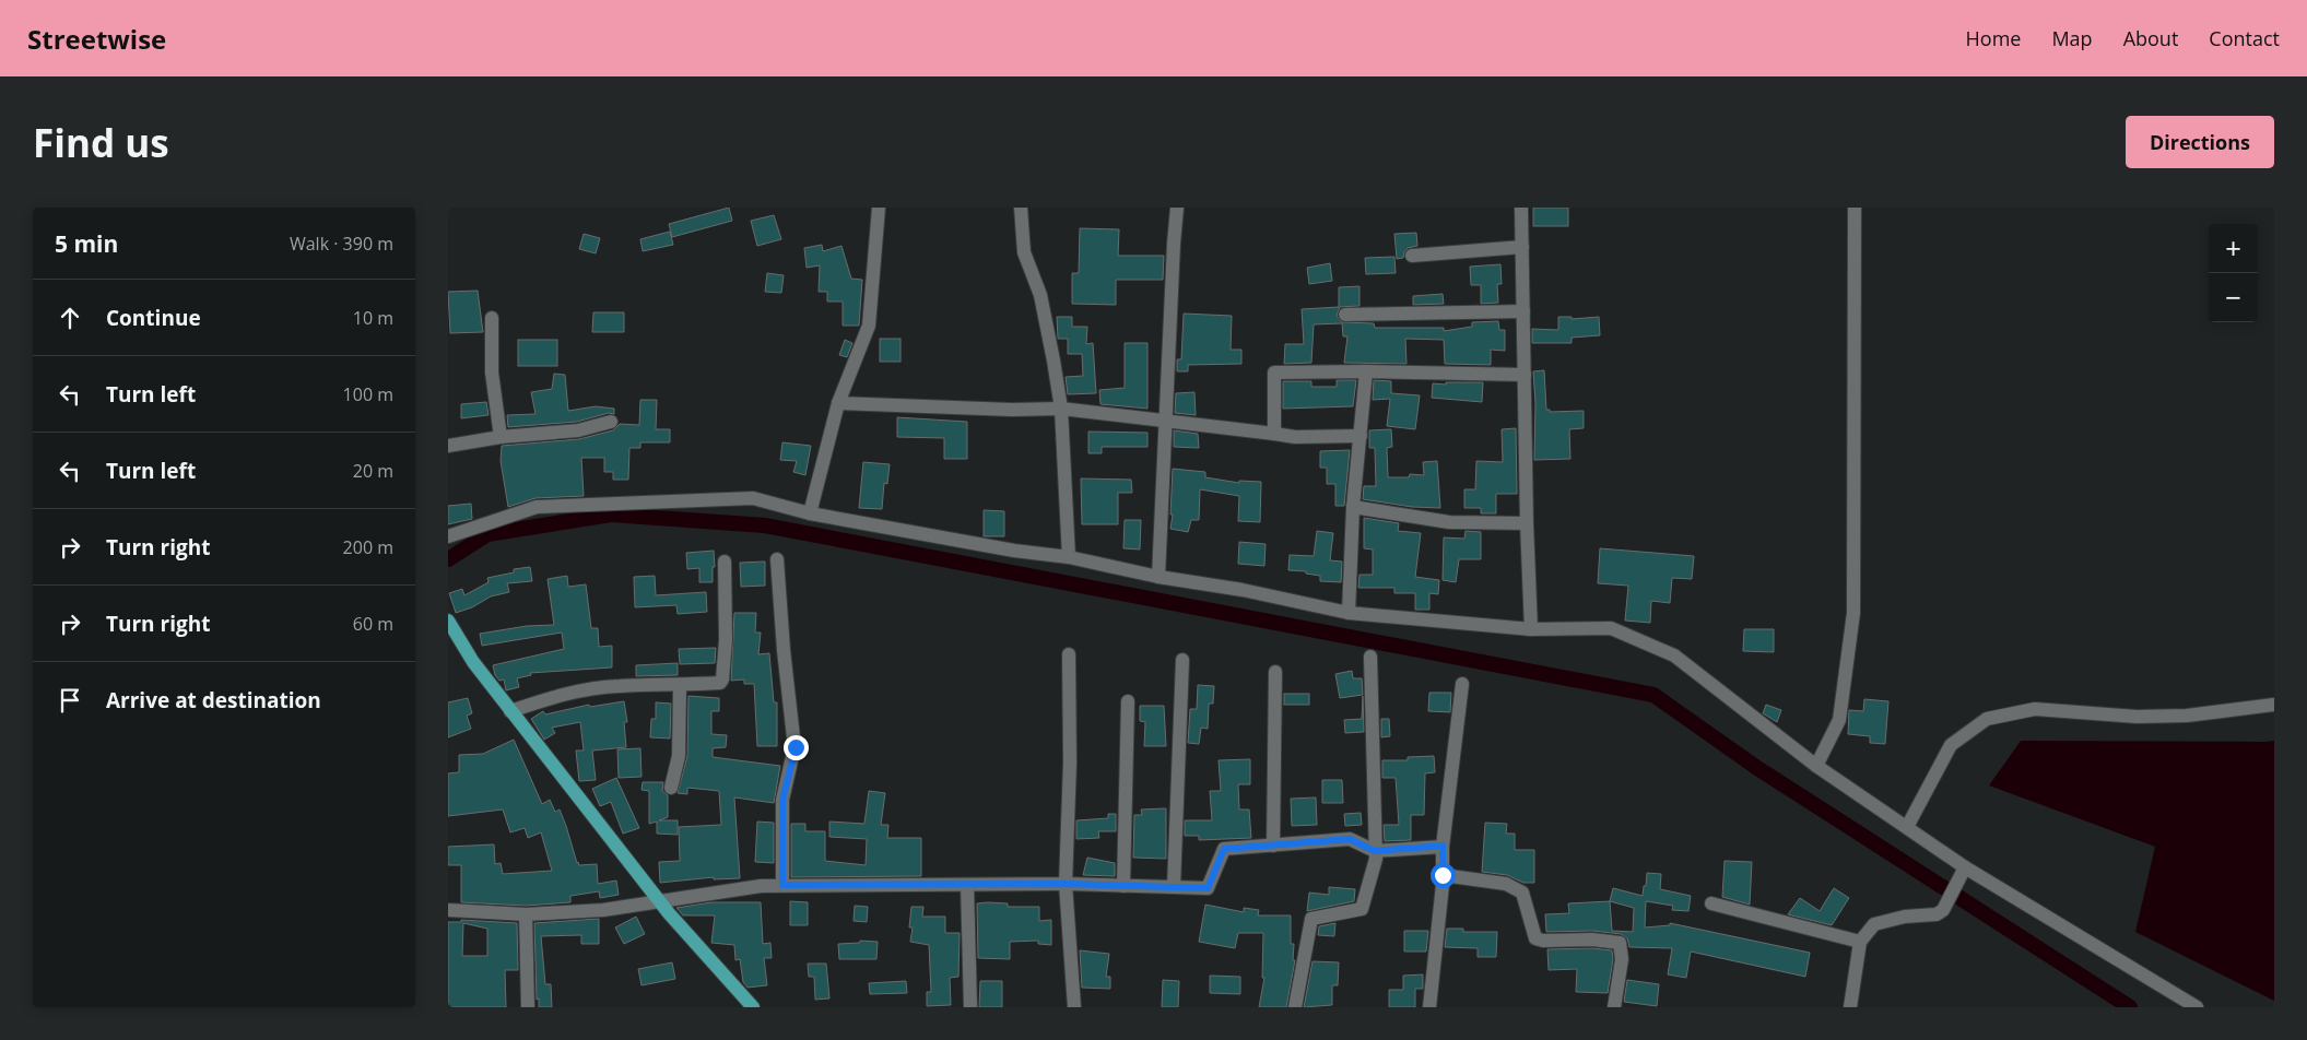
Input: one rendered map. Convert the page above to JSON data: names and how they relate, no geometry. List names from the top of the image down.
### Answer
{
  "page": {
    "header": "Streetwise",
    "nav": [
      "Home",
      "Map",
      "About",
      "Contact"
    ],
    "buttons": "Directions",
    "title": "Find us",
    "heading": ["5 min", "Walk · 390 m"],
    "map_buttons": ["+", "−"],
    "list": [
      ["Continue", "10 m"],
      ["Turn left", "100 m"],
      ["Turn left", "20 m"],
      ["Turn right", "200 m"],
      ["Turn right", "60 m"],
      "Arrive at destination"
    ]
  }
}
